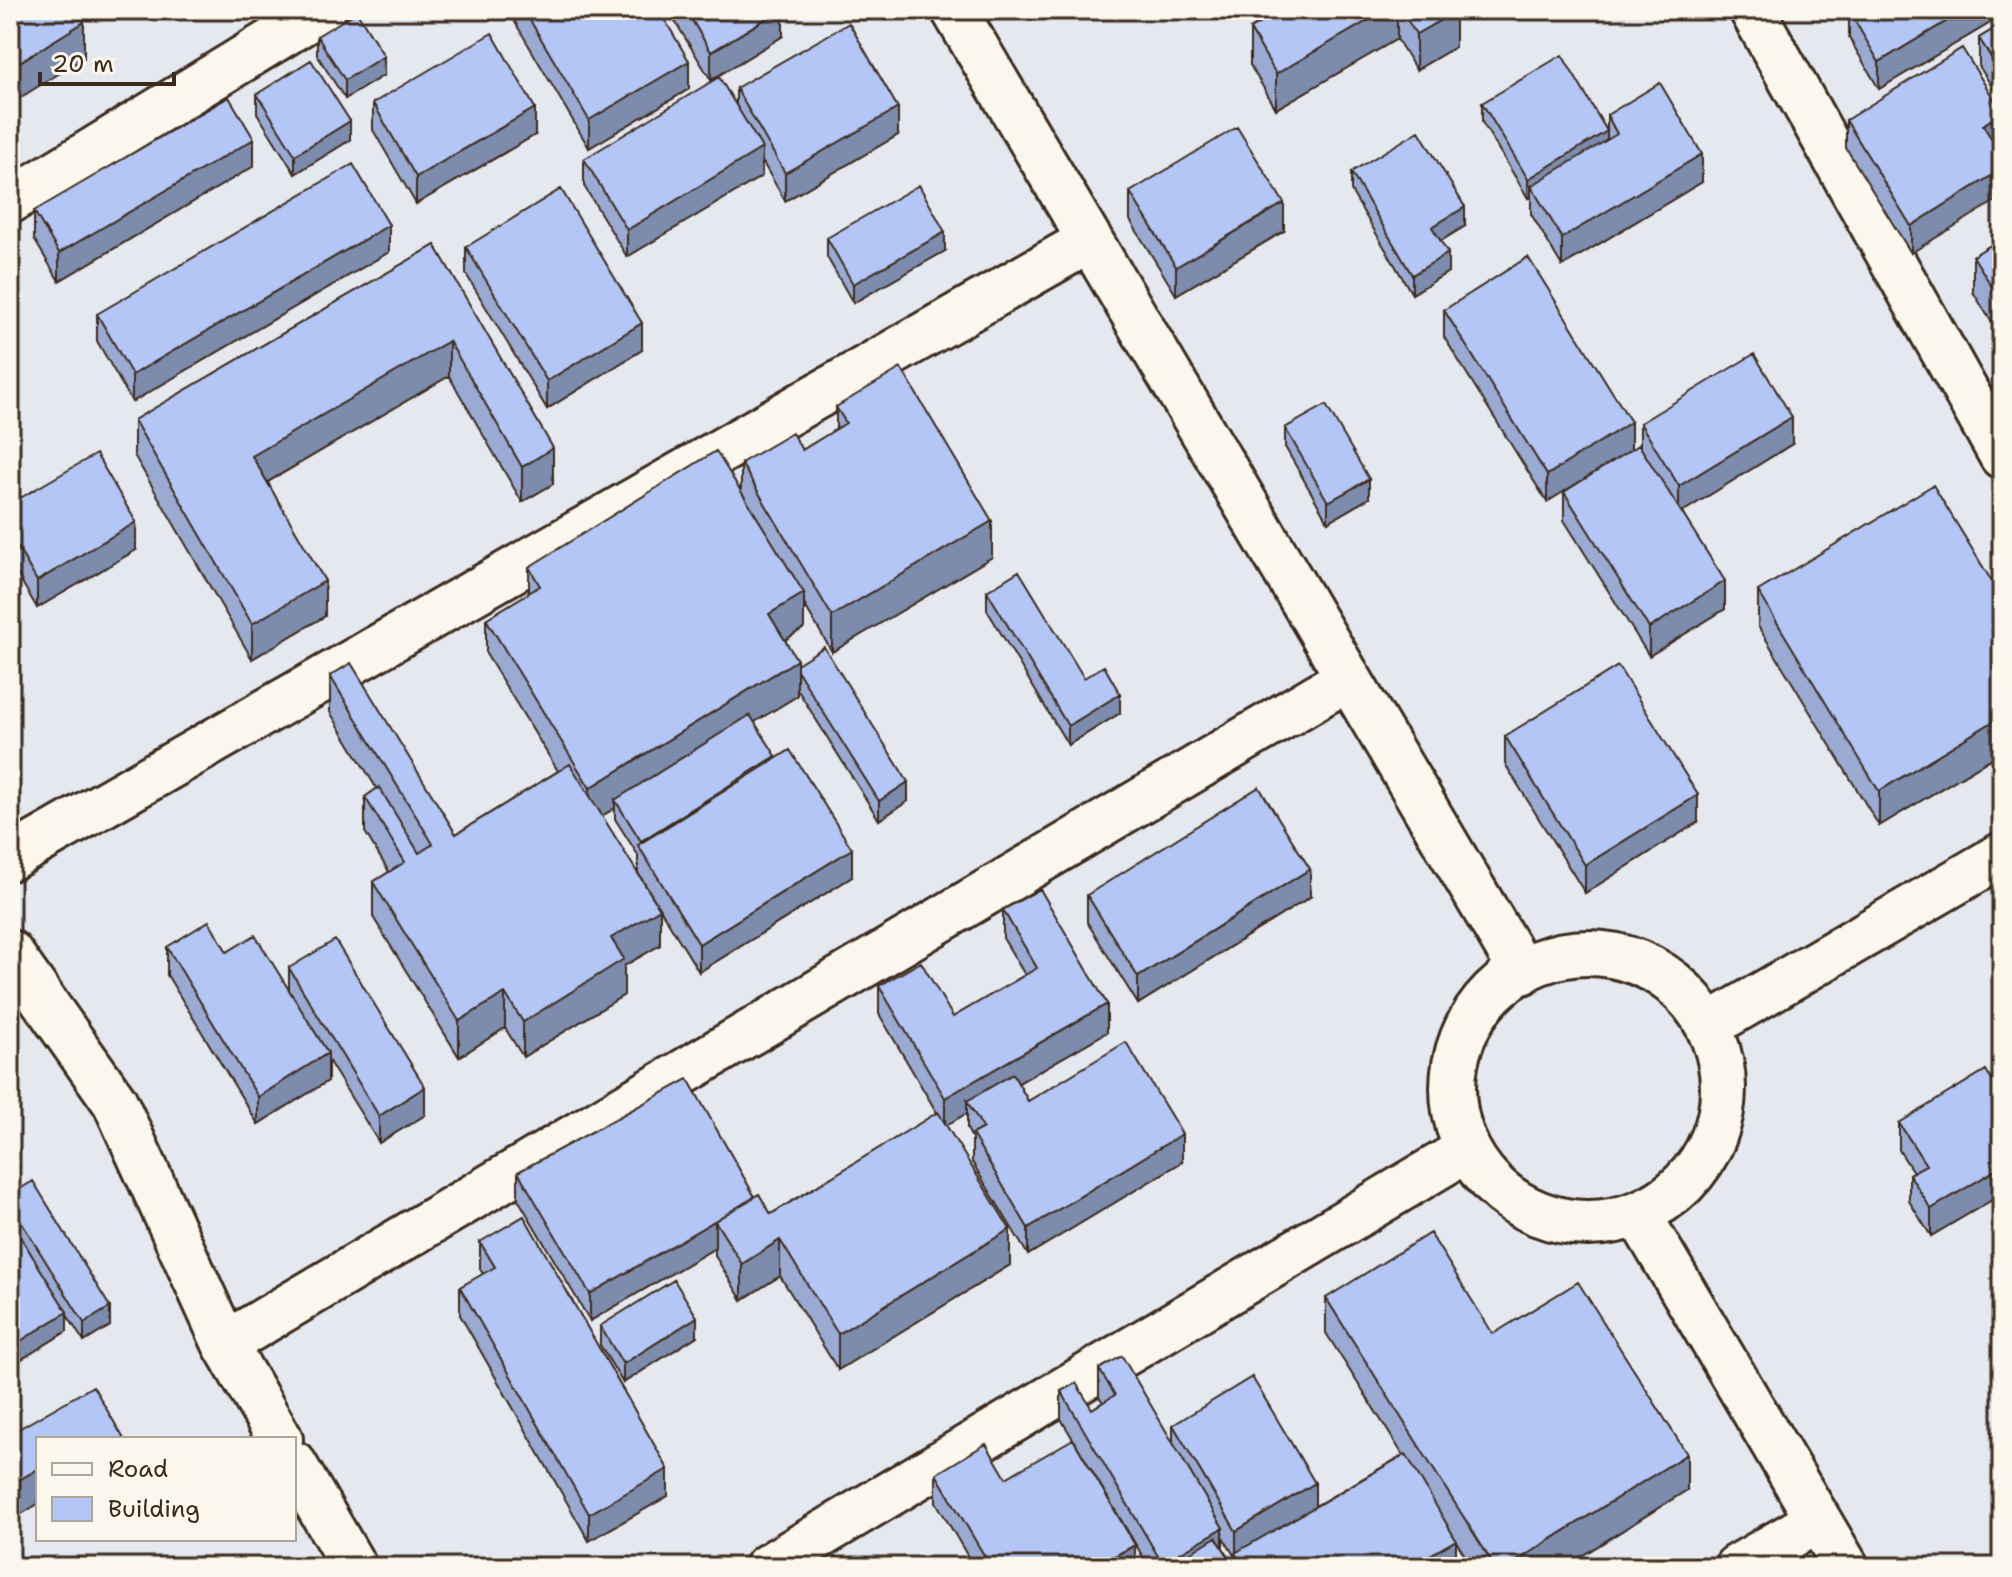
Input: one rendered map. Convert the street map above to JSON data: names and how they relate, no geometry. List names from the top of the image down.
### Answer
{
  "legend": ["Road", "Building"],
  "scale_bar": "20 m"
}
